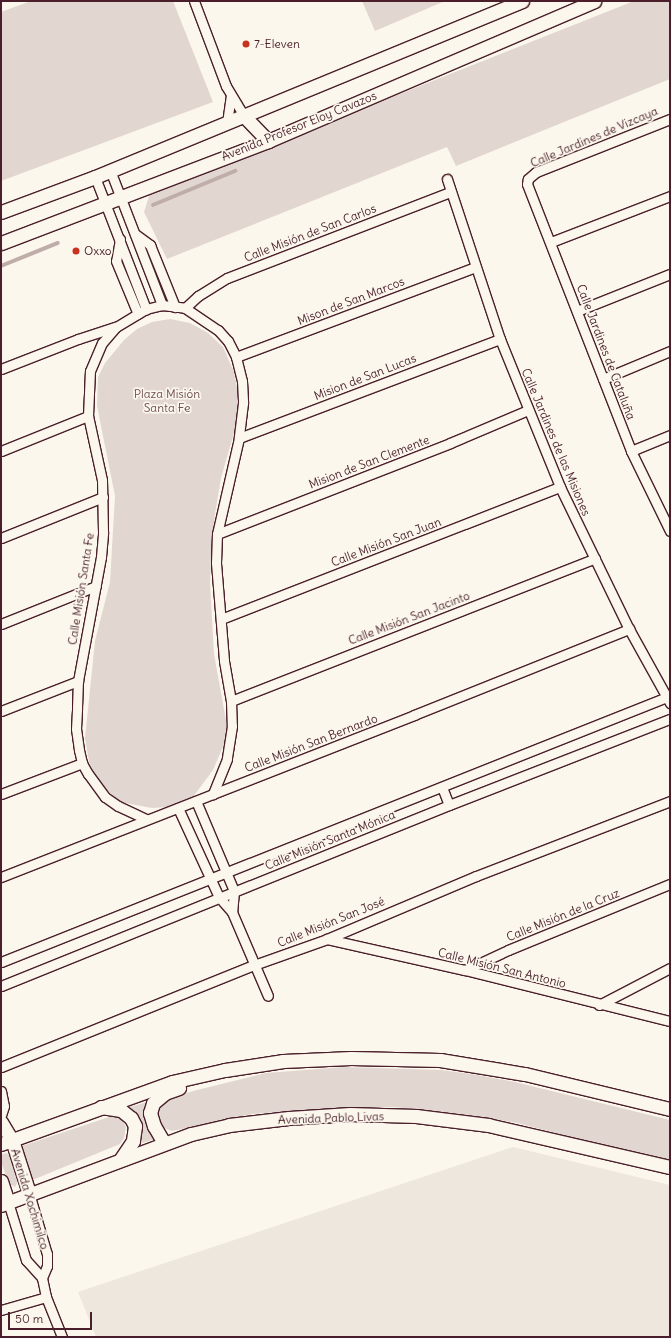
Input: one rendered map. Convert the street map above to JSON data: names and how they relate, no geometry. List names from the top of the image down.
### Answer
{
  "streets": {
    "main road": ["Avenida Profesor Eloy Cavazos", "Avenida Pablo Livas", "Avenida Xochimilco"],
    "street": [
      "Calle Jardines de Vizcaya",
      "Calle Misión de San Carlos",
      "Mison de San Marcos",
      "Calle Jardines de Cataluña",
      "Mision de San Lucas",
      "Calle Jardines de las Misiones",
      "Mision de San Clemente",
      "Calle Misión San Juan",
      "Calle Misión Santa Fe",
      "Calle Misión San Jacinto",
      "Calle Misión San Bernardo",
      "Calle Misión Santa Mónica",
      "Calle Misión de la Cruz",
      "Calle Misión San José",
      "Calle Misión San Antonio"
    ]
  },
  "crossings": [
    ["Calle Jardines de Vizcaya", "Calle Jardines de Cataluña"],
    ["Calle Misión de San Carlos", "Calle Jardines de las Misiones"],
    ["Calle Misión de San Carlos", "Calle Misión Santa Fe"],
    ["Mison de San Marcos", "Calle Jardines de las Misiones"],
    ["Mison de San Marcos", "Calle Misión Santa Fe"],
    ["Mision de San Lucas", "Calle Jardines de las Misiones"],
    ["Mision de San Lucas", "Calle Misión Santa Fe"],
    ["Calle Jardines de las Misiones", "Mision de San Clemente"],
    ["Calle Jardines de las Misiones", "Calle Misión San Juan"],
    ["Calle Jardines de las Misiones", "Calle Misión San Jacinto"],
    ["Calle Jardines de las Misiones", "Calle Misión San Bernardo"],
    ["Calle Jardines de las Misiones", "Calle Misión Santa Mónica"],
    ["Mision de San Clemente", "Calle Misión Santa Fe"],
    ["Calle Misión San Juan", "Calle Misión Santa Fe"],
    ["Calle Misión Santa Fe", "Calle Misión San Jacinto"],
    ["Calle Misión Santa Fe", "Calle Misión San Bernardo"],
    ["Calle Misión de la Cruz", "Calle Misión San Antonio"],
    ["Calle Misión San José", "Calle Misión San Antonio"],
    ["Avenida Pablo Livas", "Avenida Xochimilco"]
  ],
  "parks": ["Plaza Misión Santa Fe"],
  "places": ["7-Eleven", "Oxxo"],
  "scale_bar": "50 m"
}
